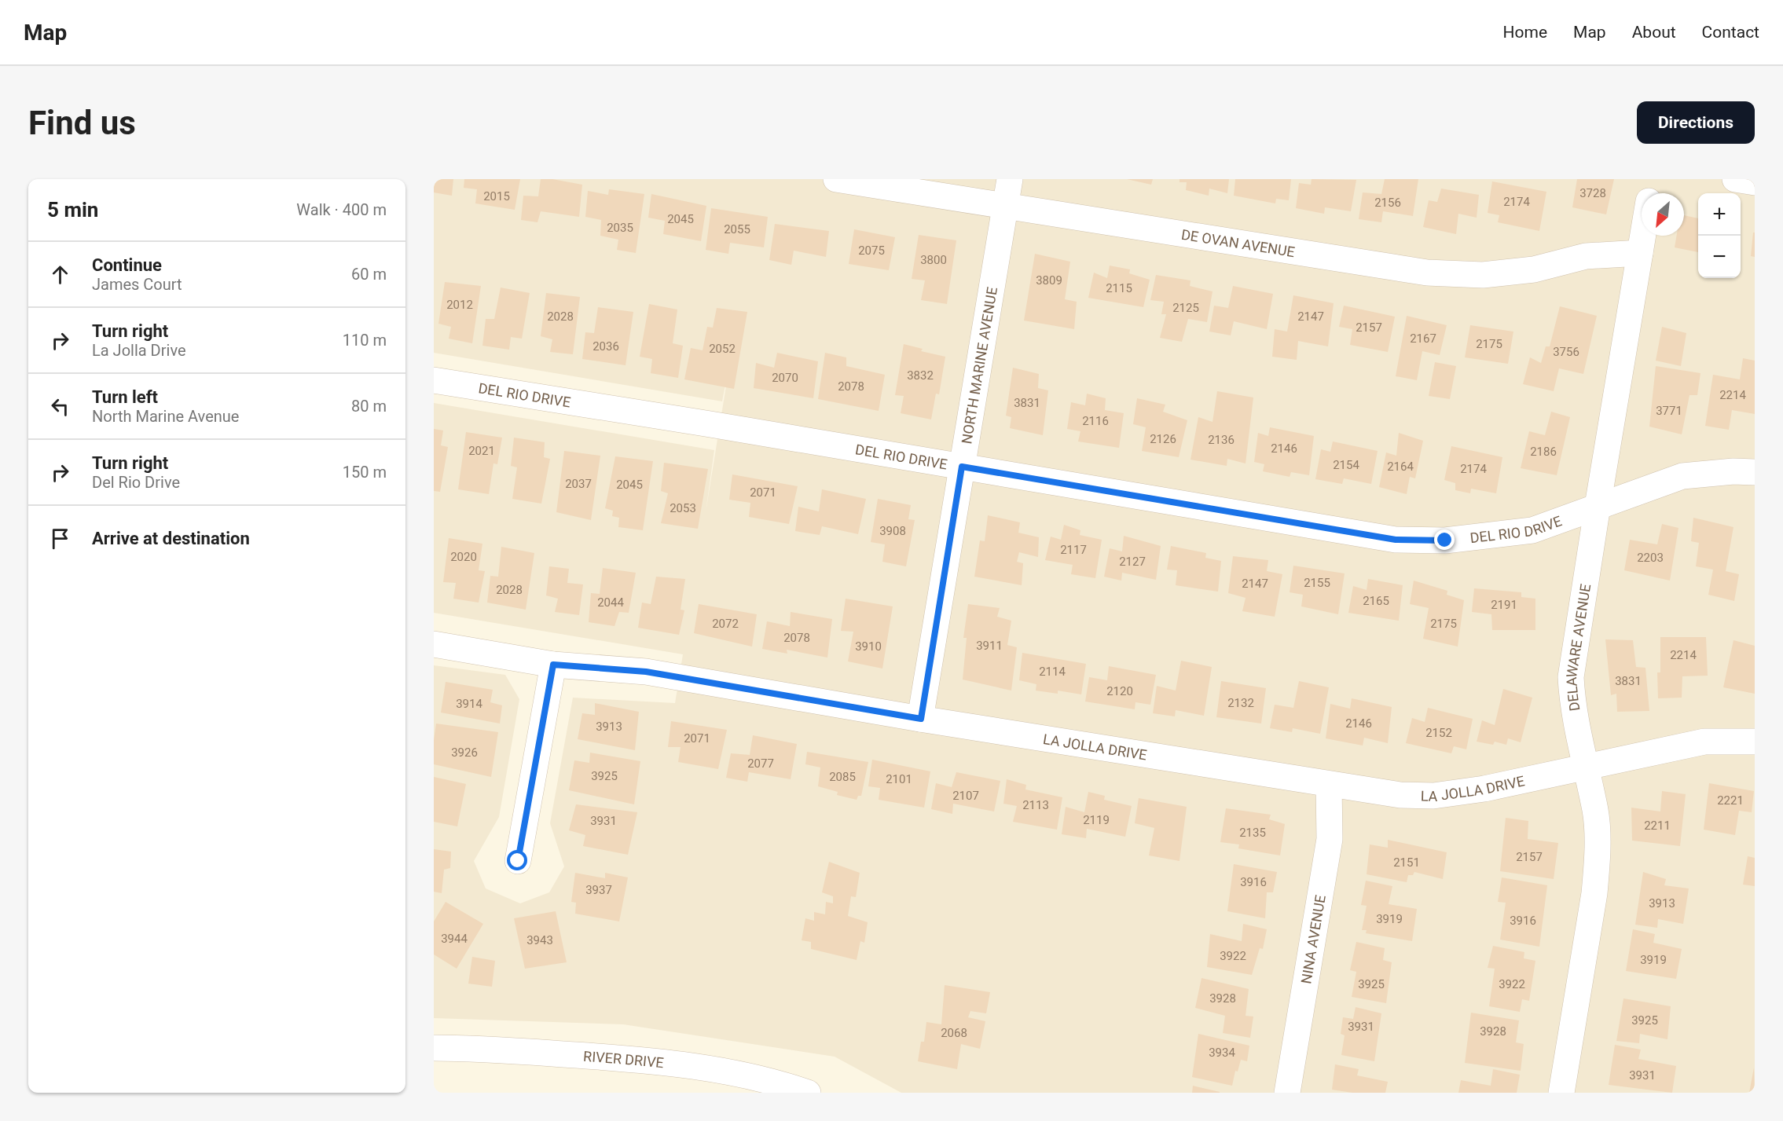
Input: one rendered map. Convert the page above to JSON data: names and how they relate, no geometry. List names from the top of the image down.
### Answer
{
  "streets": {
    "street": [
      "DE OVAN AVENUE",
      "NORTH MARINE AVENUE",
      "DEL RIO DRIVE",
      "DELAWARE AVENUE",
      "LA JOLLA DRIVE",
      "NINA AVENUE",
      "RIVER DRIVE"
    ]
  },
  "crossings": [
    ["DE OVAN AVENUE", "NORTH MARINE AVENUE"],
    ["DE OVAN AVENUE", "DELAWARE AVENUE"],
    ["NORTH MARINE AVENUE", "DEL RIO DRIVE"],
    ["NORTH MARINE AVENUE", "LA JOLLA DRIVE"],
    ["DEL RIO DRIVE", "DELAWARE AVENUE"],
    ["DELAWARE AVENUE", "LA JOLLA DRIVE"],
    ["LA JOLLA DRIVE", "NINA AVENUE"]
  ],
  "house_numbers": [
    "3728",
    "2015",
    "2174",
    "2156",
    "2045",
    "2035",
    "2055",
    "2075",
    "3800",
    "3809",
    "2115",
    "2012",
    "2125",
    "2028",
    "2147",
    "2157",
    "2167",
    "2175",
    "2036",
    "2052",
    "3756",
    "3832",
    "2070",
    "2078",
    "2214",
    "3831",
    "3771",
    "2116",
    "2126",
    "2136",
    "2146",
    "2021",
    "2186",
    "2154",
    "2164",
    "2174",
    "2037",
    "2045",
    "2071",
    "2053",
    "3908",
    "2117",
    "2020",
    "2203",
    "2127",
    "2155",
    "2147",
    "2028",
    "2165",
    "2044",
    "2191",
    "2072",
    "2175",
    "2078",
    "3911",
    "3910",
    "2214",
    "2114",
    "3831",
    "2120",
    "2132",
    "3914",
    "2146",
    "3913",
    "2152",
    "2071",
    "3926",
    "2077",
    "3925",
    "2085",
    "2101",
    "2107",
    "2221",
    "2113",
    "2119",
    "3931",
    "2211",
    "2135",
    "2157",
    "2151",
    "3916",
    "3937",
    "3913",
    "3919",
    "3916",
    "3944",
    "3943",
    "3922",
    "3919",
    "3925",
    "3922",
    "3928",
    "3925",
    "3931",
    "3928",
    "2068",
    "3934",
    "3931"
  ],
  "north": "bottom left",
  "page": {
    "header": "Map",
    "nav": [
      "Home",
      "Map",
      "About",
      "Contact"
    ],
    "buttons": "Directions",
    "title": "Find us",
    "heading": ["5 min", "Walk · 400 m"],
    "map_buttons": ["+", "−"],
    "list": [
      ["Continue", "James Court", "60 m"],
      ["Turn right", "La Jolla Drive", "110 m"],
      ["Turn left", "North Marine Avenue", "80 m"],
      ["Turn right", "Del Rio Drive", "150 m"],
      "Arrive at destination"
    ]
  }
}
